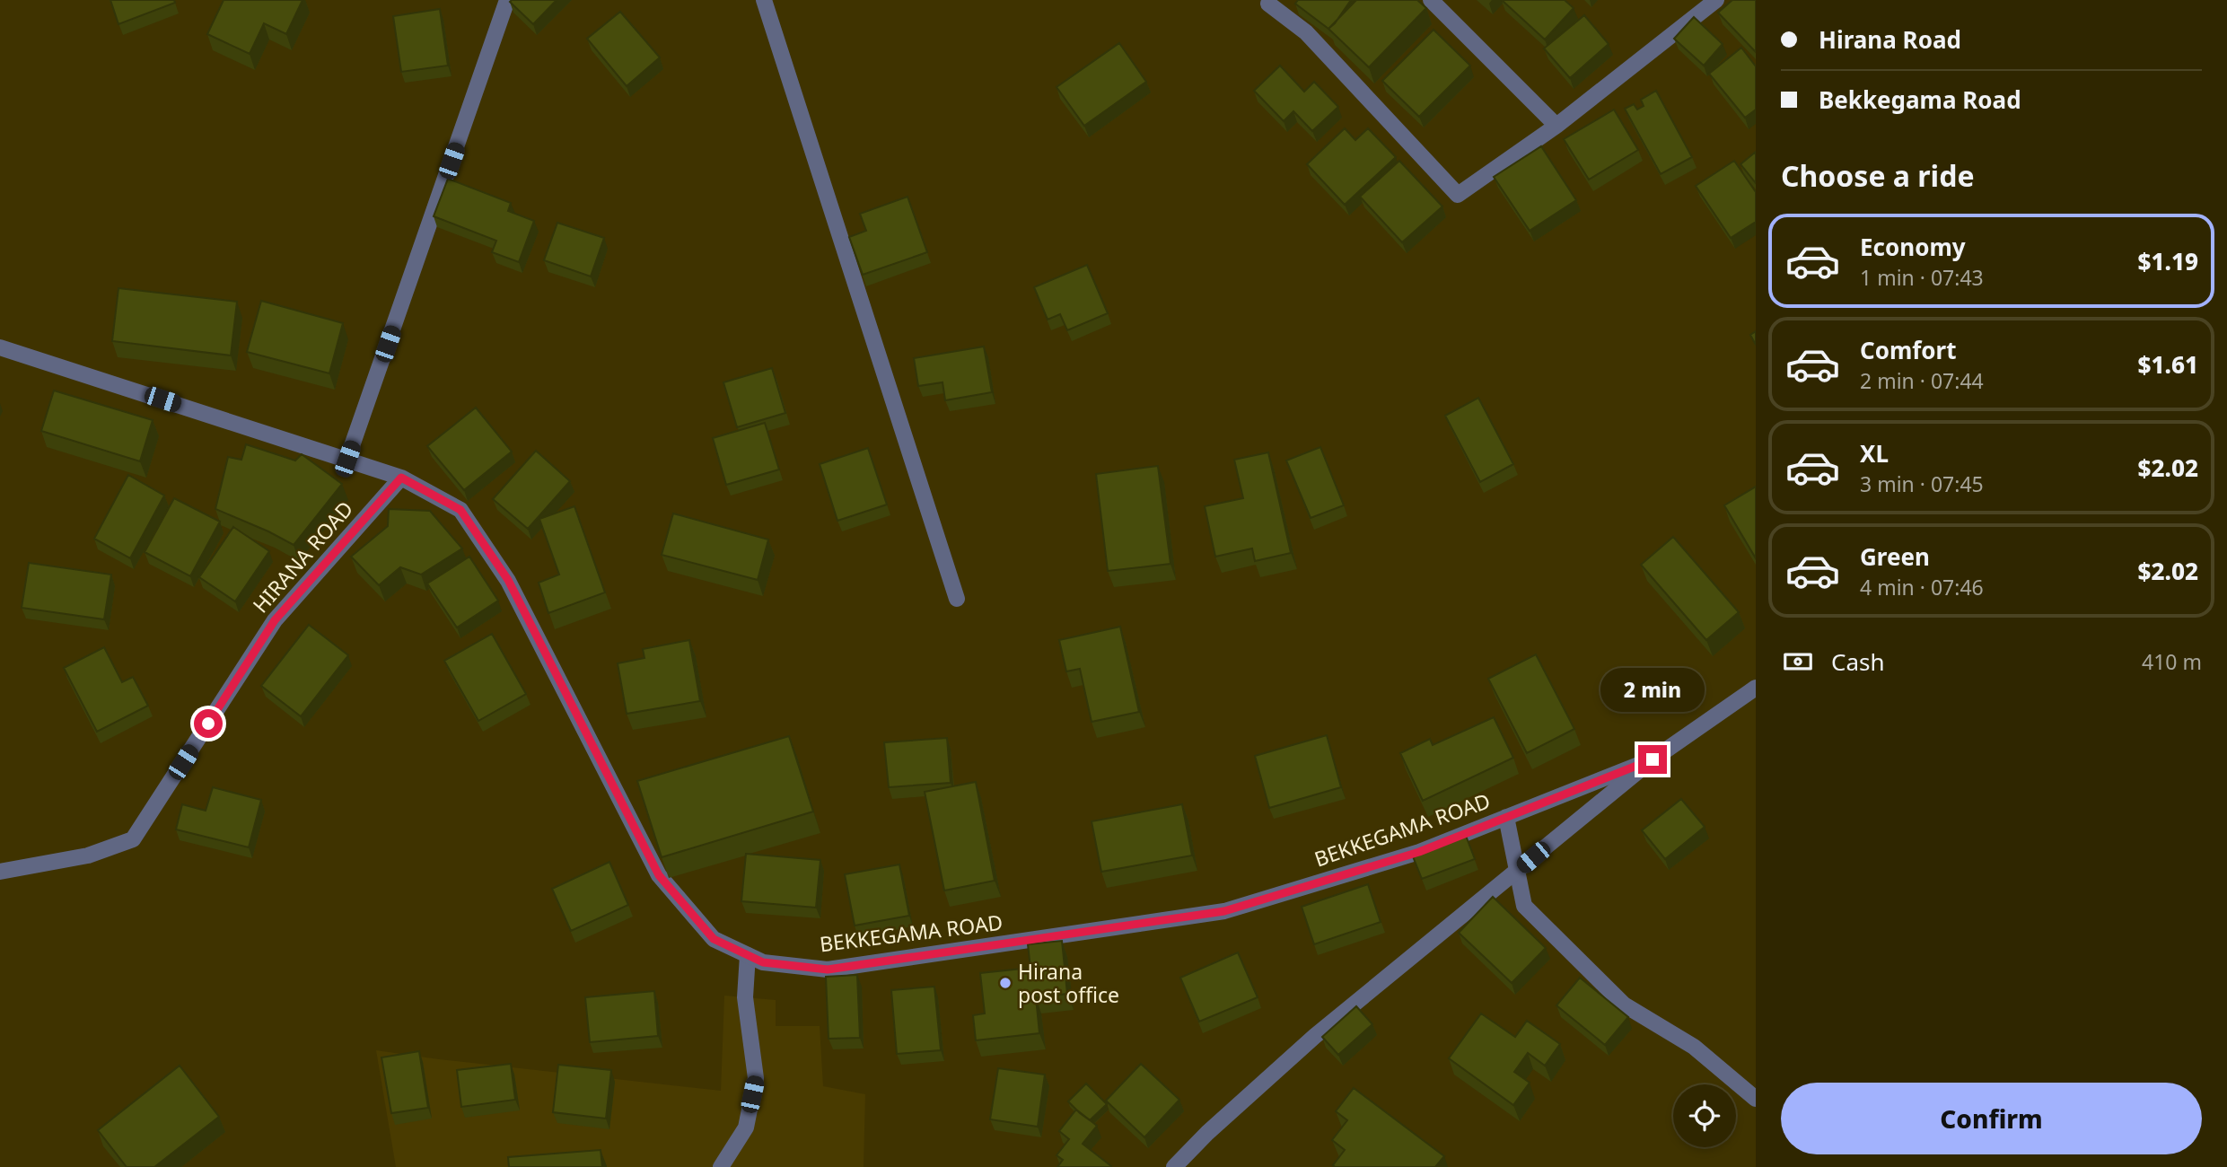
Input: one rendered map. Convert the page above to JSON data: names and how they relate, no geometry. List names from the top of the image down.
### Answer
{
  "streets": {
    "street": ["HIRANA ROAD", "BEKKEGAMA ROAD"]
  },
  "crossings": [
    ["HIRANA ROAD", "BEKKEGAMA ROAD"]
  ],
  "places": ["Hirana post office"],
  "page": {
    "banner": ["Hirana Road", "Bekkegama Road"],
    "heading": "Choose a ride",
    "list": [
      {
        "name": "Economy",
        "note": "1 min · 07:43",
        "value": "$1.19"
      },
      {
        "name": "Comfort",
        "note": "2 min · 07:44",
        "value": "$1.61"
      },
      {
        "name": "XL",
        "note": "3 min · 07:45",
        "value": "$2.02"
      },
      {
        "name": "Green",
        "note": "4 min · 07:46",
        "value": "$2.02"
      }
    ],
    "pay": ["Cash", "410 m"],
    "bubble": "2 min",
    "buttons": "Confirm"
  }
}
